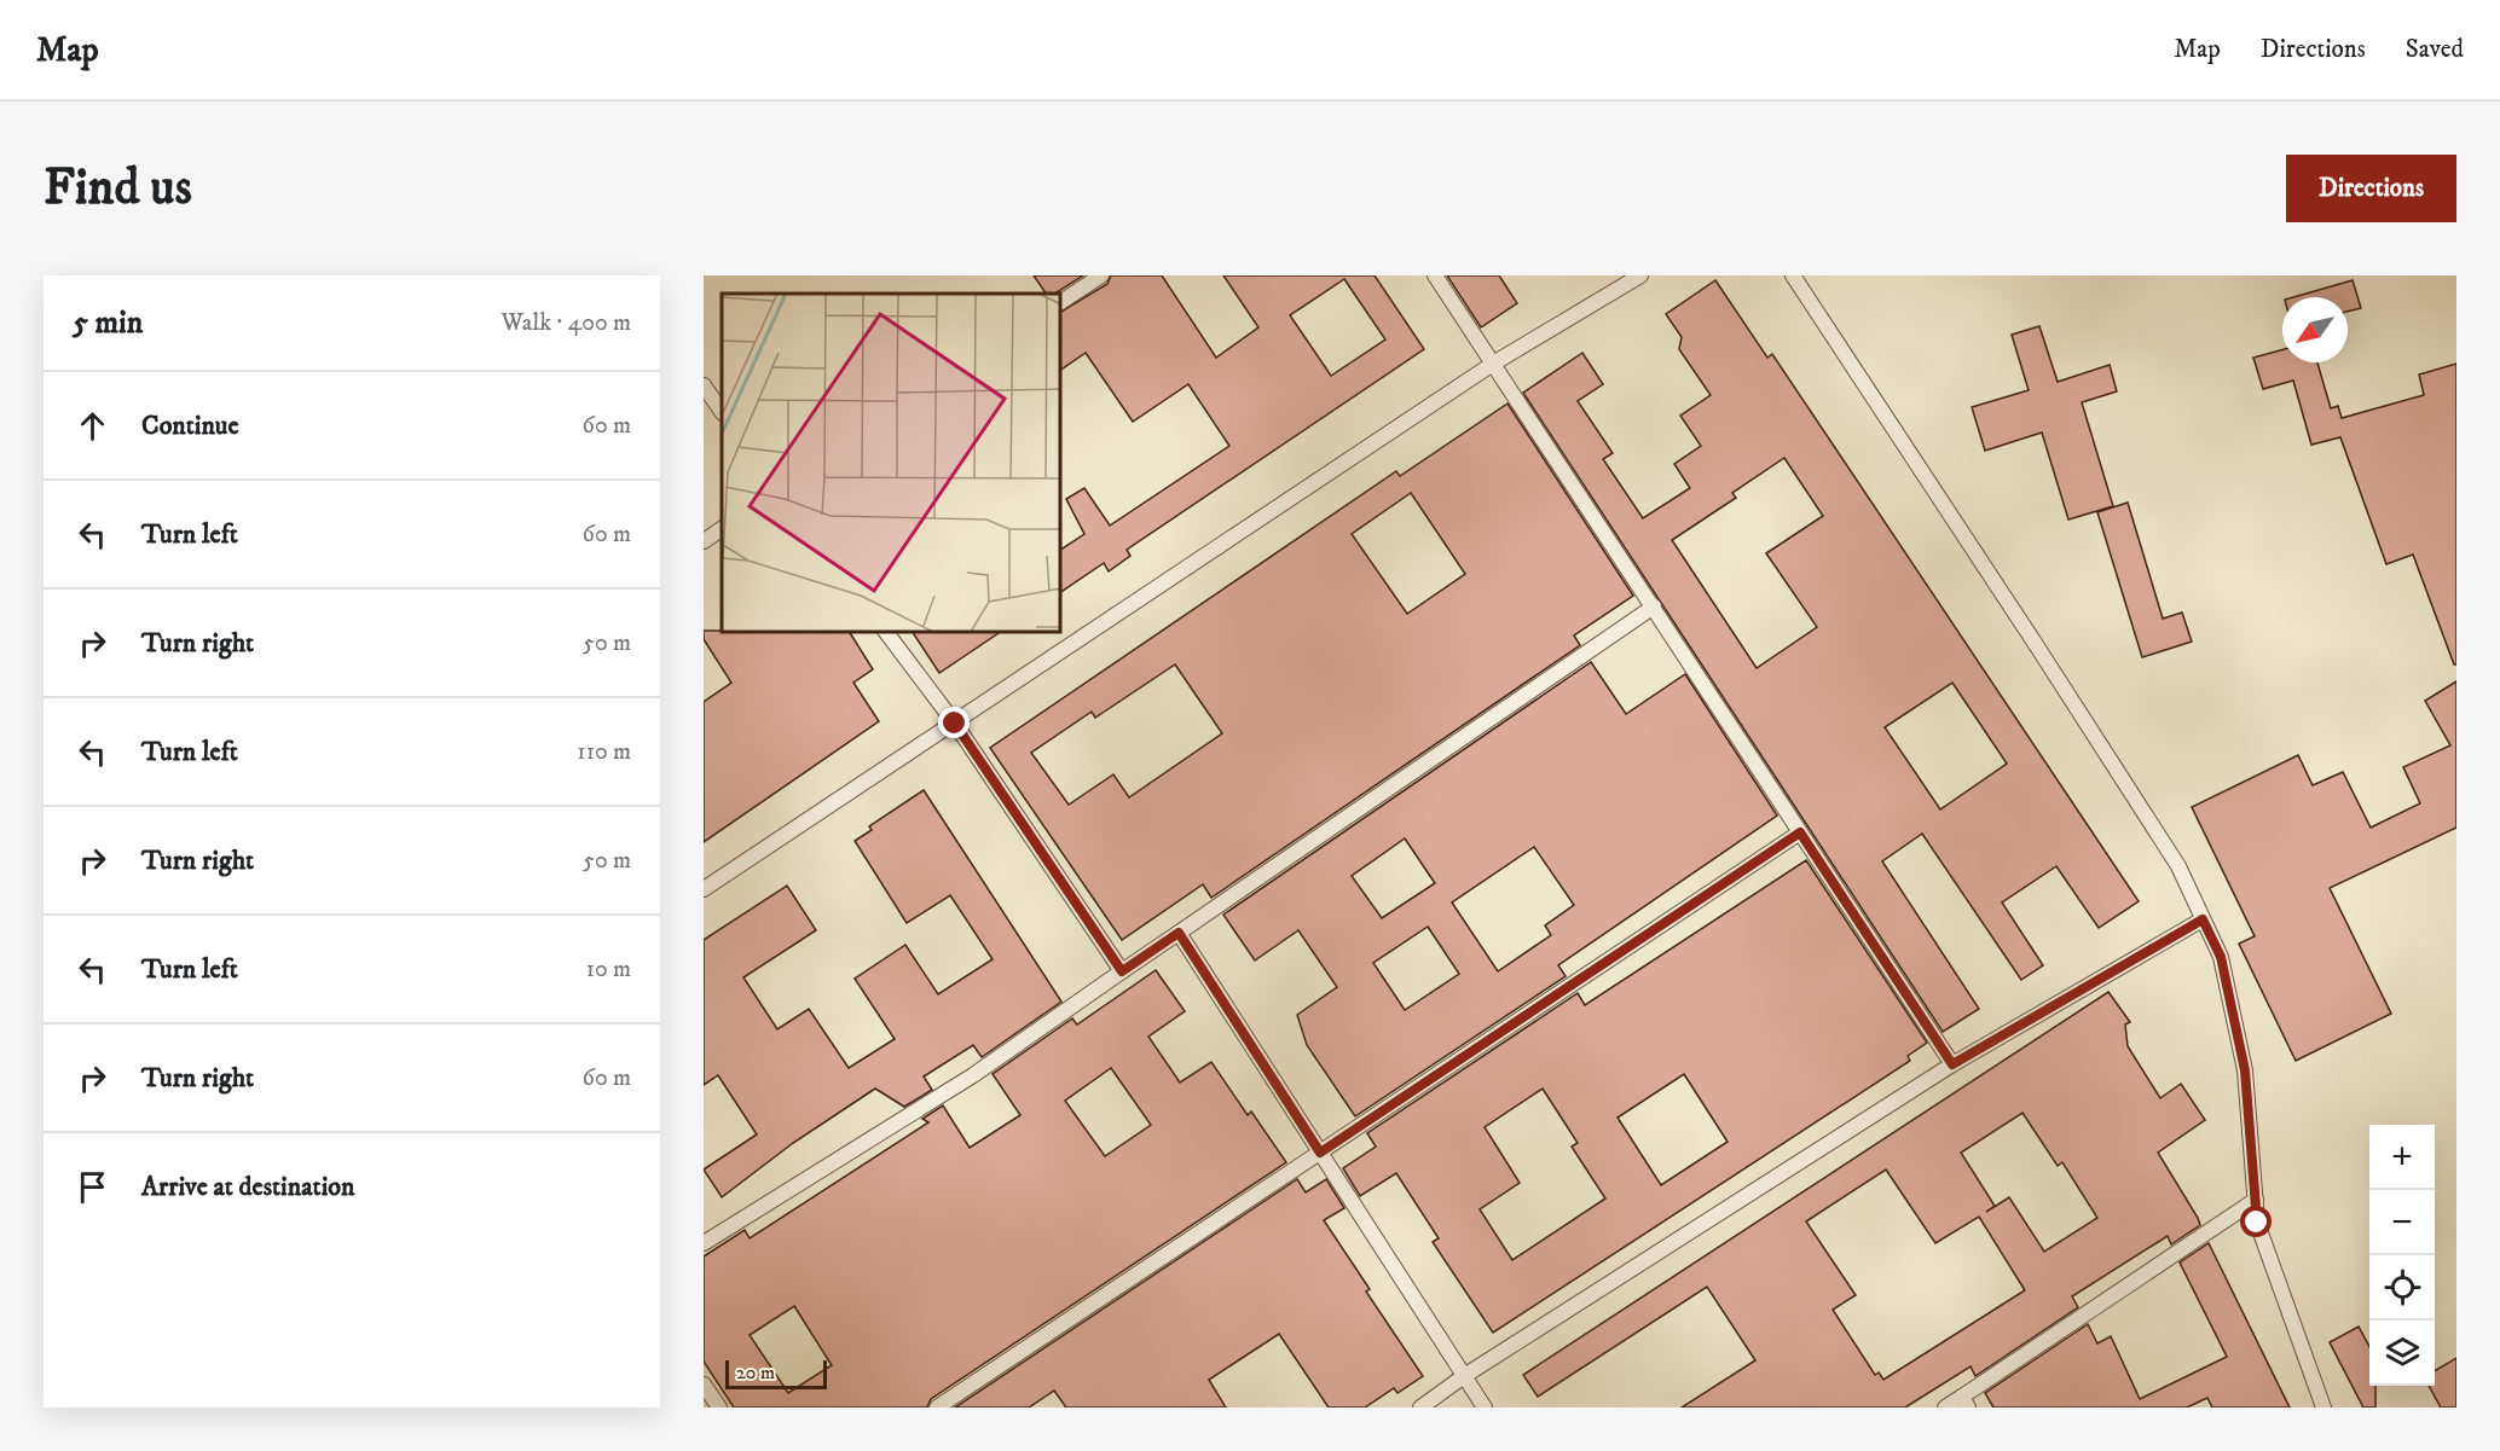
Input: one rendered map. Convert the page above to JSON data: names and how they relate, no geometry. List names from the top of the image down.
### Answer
{
  "scale_bar": "20 m",
  "north": "bottom left",
  "page": {
    "header": "Map",
    "nav": ["Map", "Directions", "Saved"],
    "buttons": "Directions",
    "title": "Find us",
    "heading": ["5 min", "Walk · 400 m"],
    "list": [
      ["Continue", "60 m"],
      ["Turn left", "60 m"],
      ["Turn right", "50 m"],
      ["Turn left", "110 m"],
      ["Turn right", "50 m"],
      ["Turn left", "10 m"],
      ["Turn right", "60 m"],
      "Arrive at destination"
    ],
    "map_buttons": ["+", "−"],
    "scale": "20 m"
  }
}
